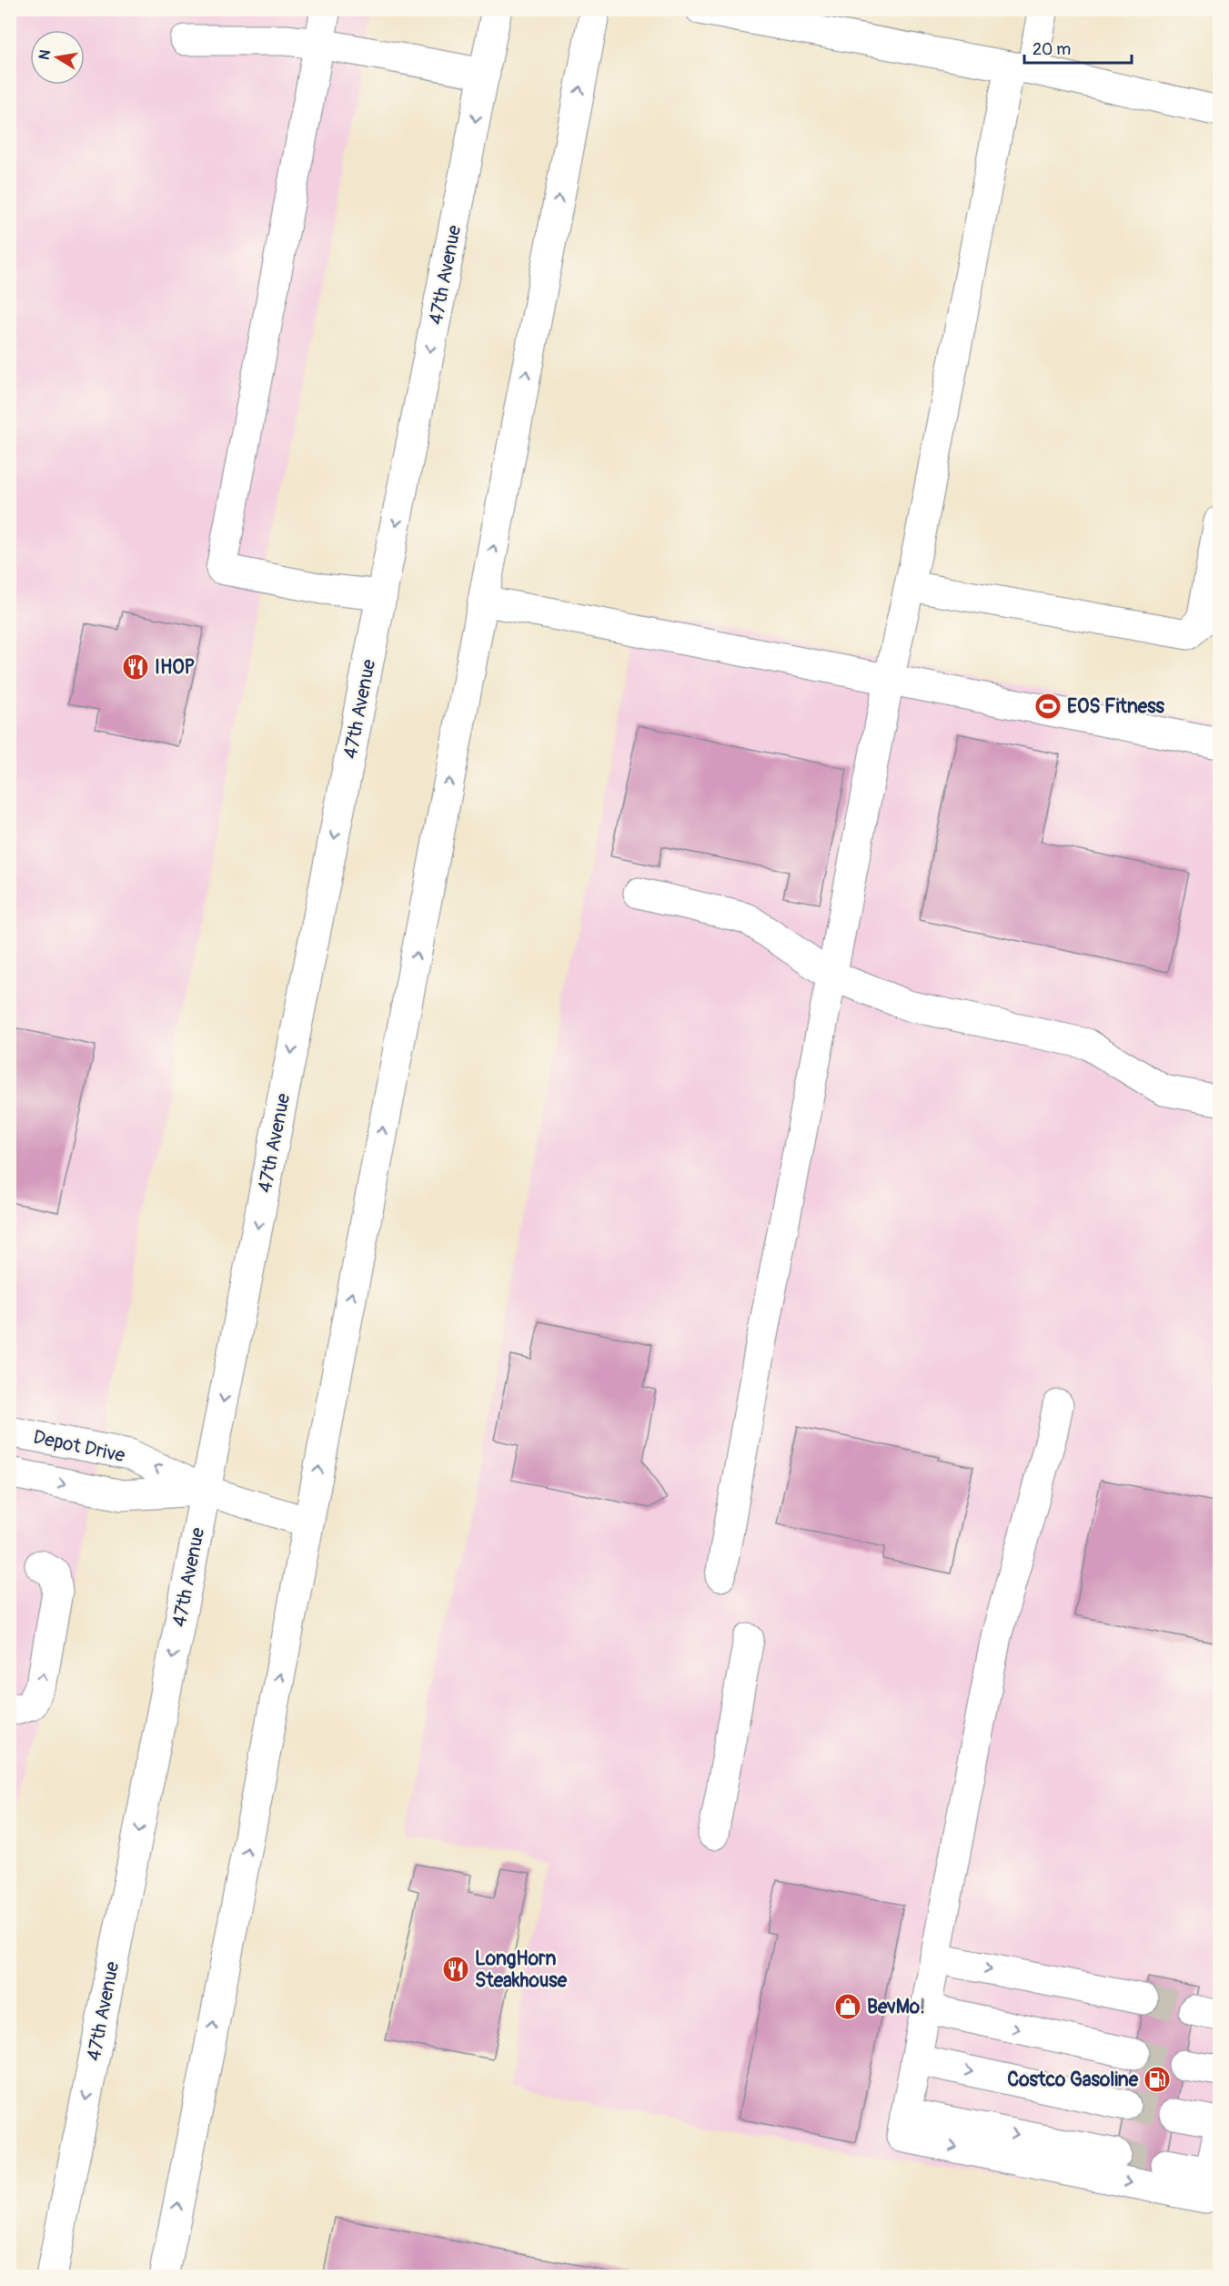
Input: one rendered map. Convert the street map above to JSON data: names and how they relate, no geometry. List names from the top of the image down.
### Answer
{
  "streets": {
    "main road": ["47th Avenue", "Depot Drive"]
  },
  "crossings": [
    ["47th Avenue", "Depot Drive"]
  ],
  "places": {
    "restaurant": ["IHOP", "LongHorn Steakhouse"],
    "sports": ["EOS Fitness"],
    "shop": ["BevMo!"],
    "fuel station": ["Costco Gasoline"]
  },
  "scale_bar": "20 m",
  "north": "left"
}
